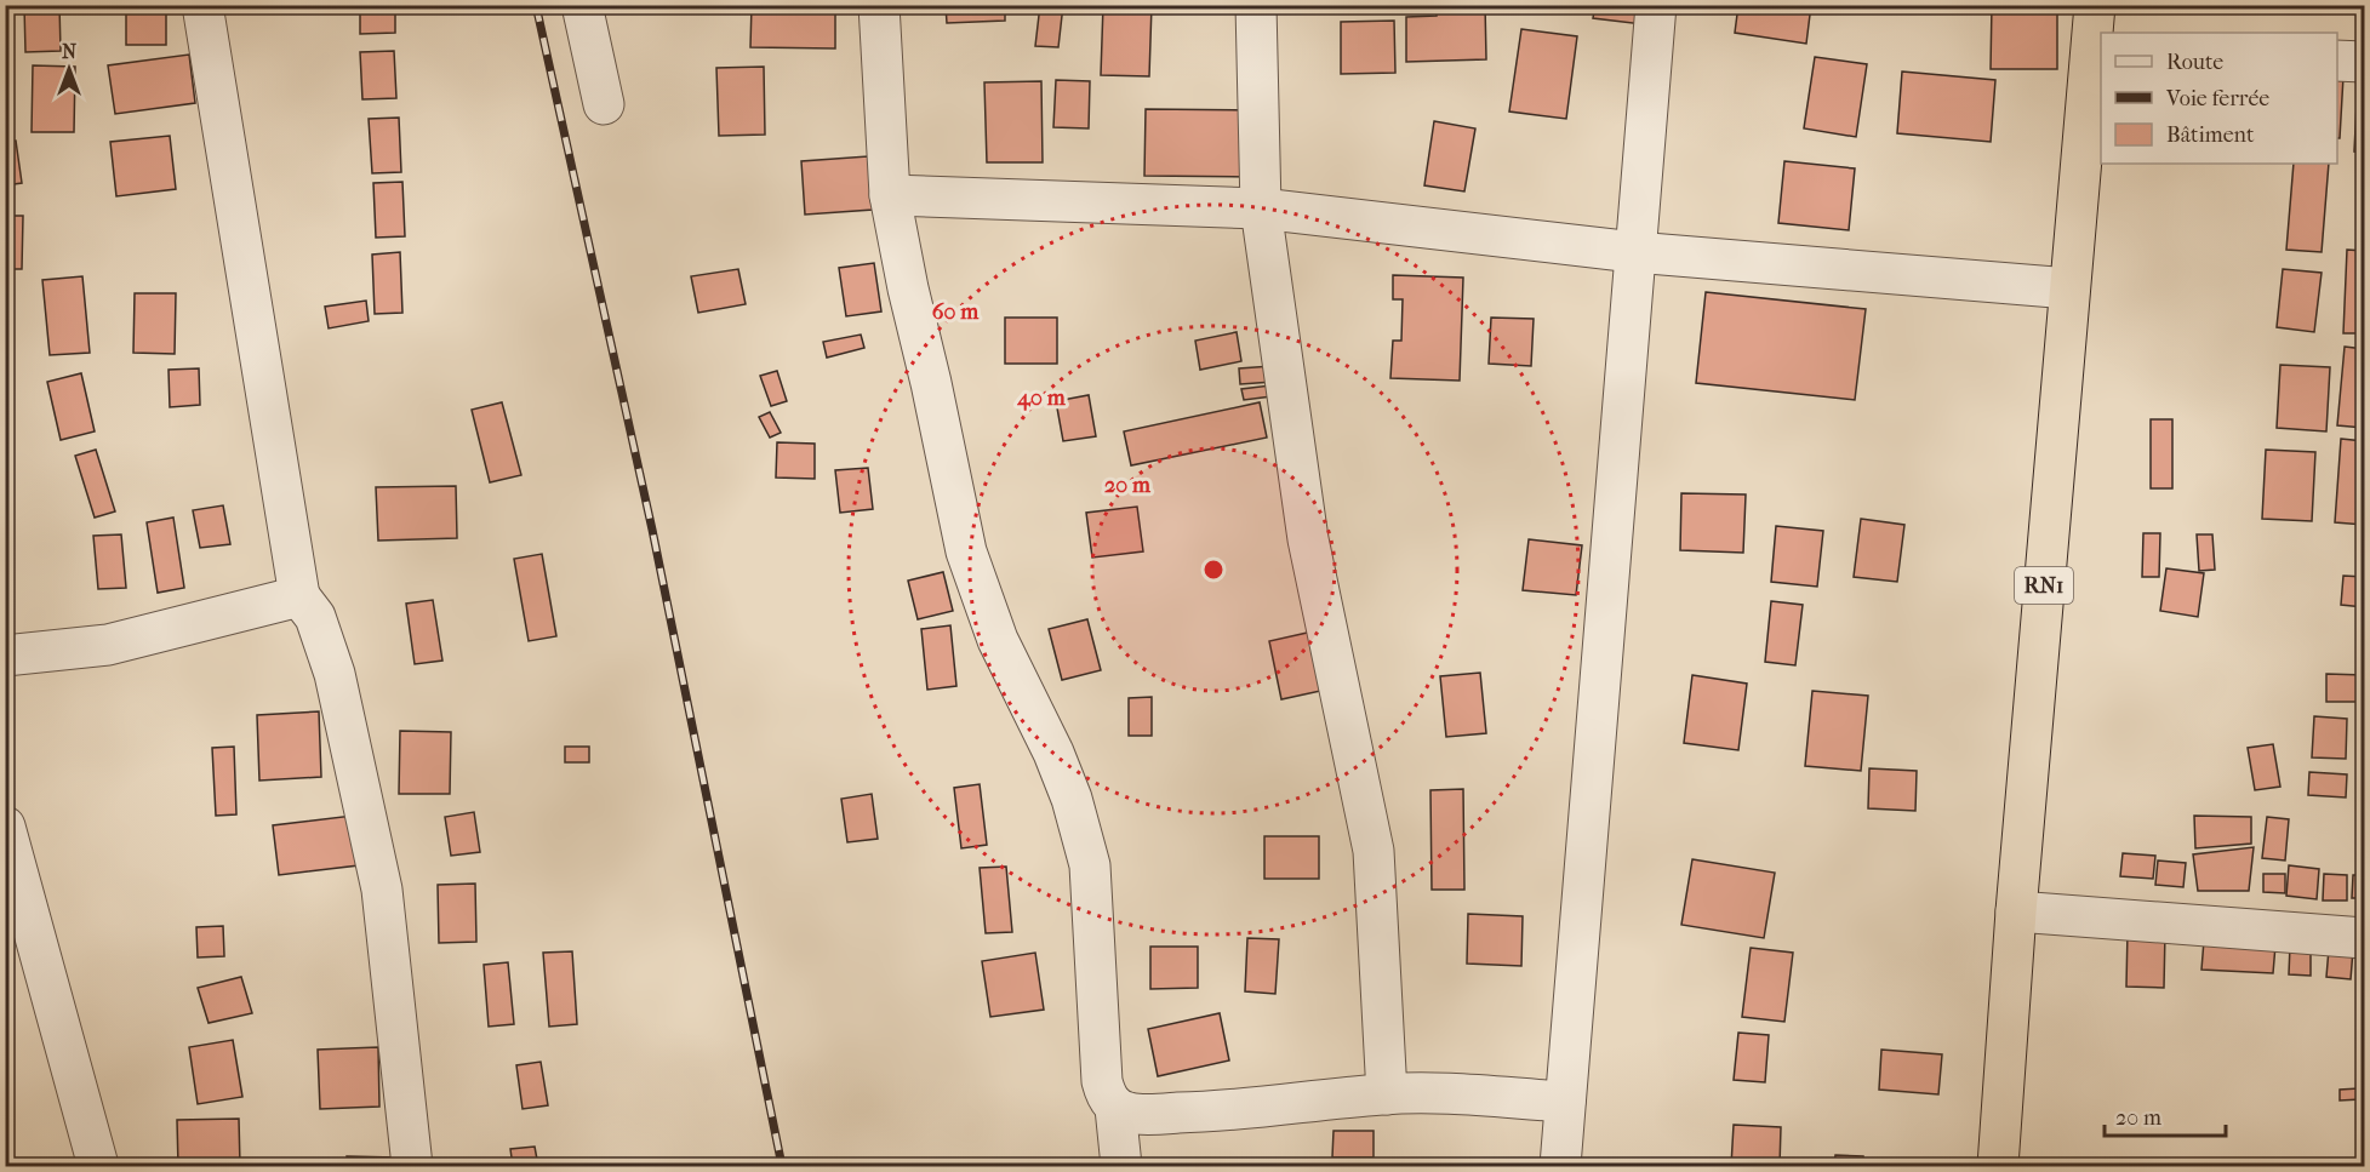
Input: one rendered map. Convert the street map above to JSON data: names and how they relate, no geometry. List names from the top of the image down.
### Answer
{
  "streets": {
    "highway": ["RN1"]
  },
  "legend": ["Route", "Voie ferrée", "Bâtiment"],
  "scale_bar": "20 m",
  "north": "top",
  "rings": ["60 m", "40 m", "20 m"]
}
